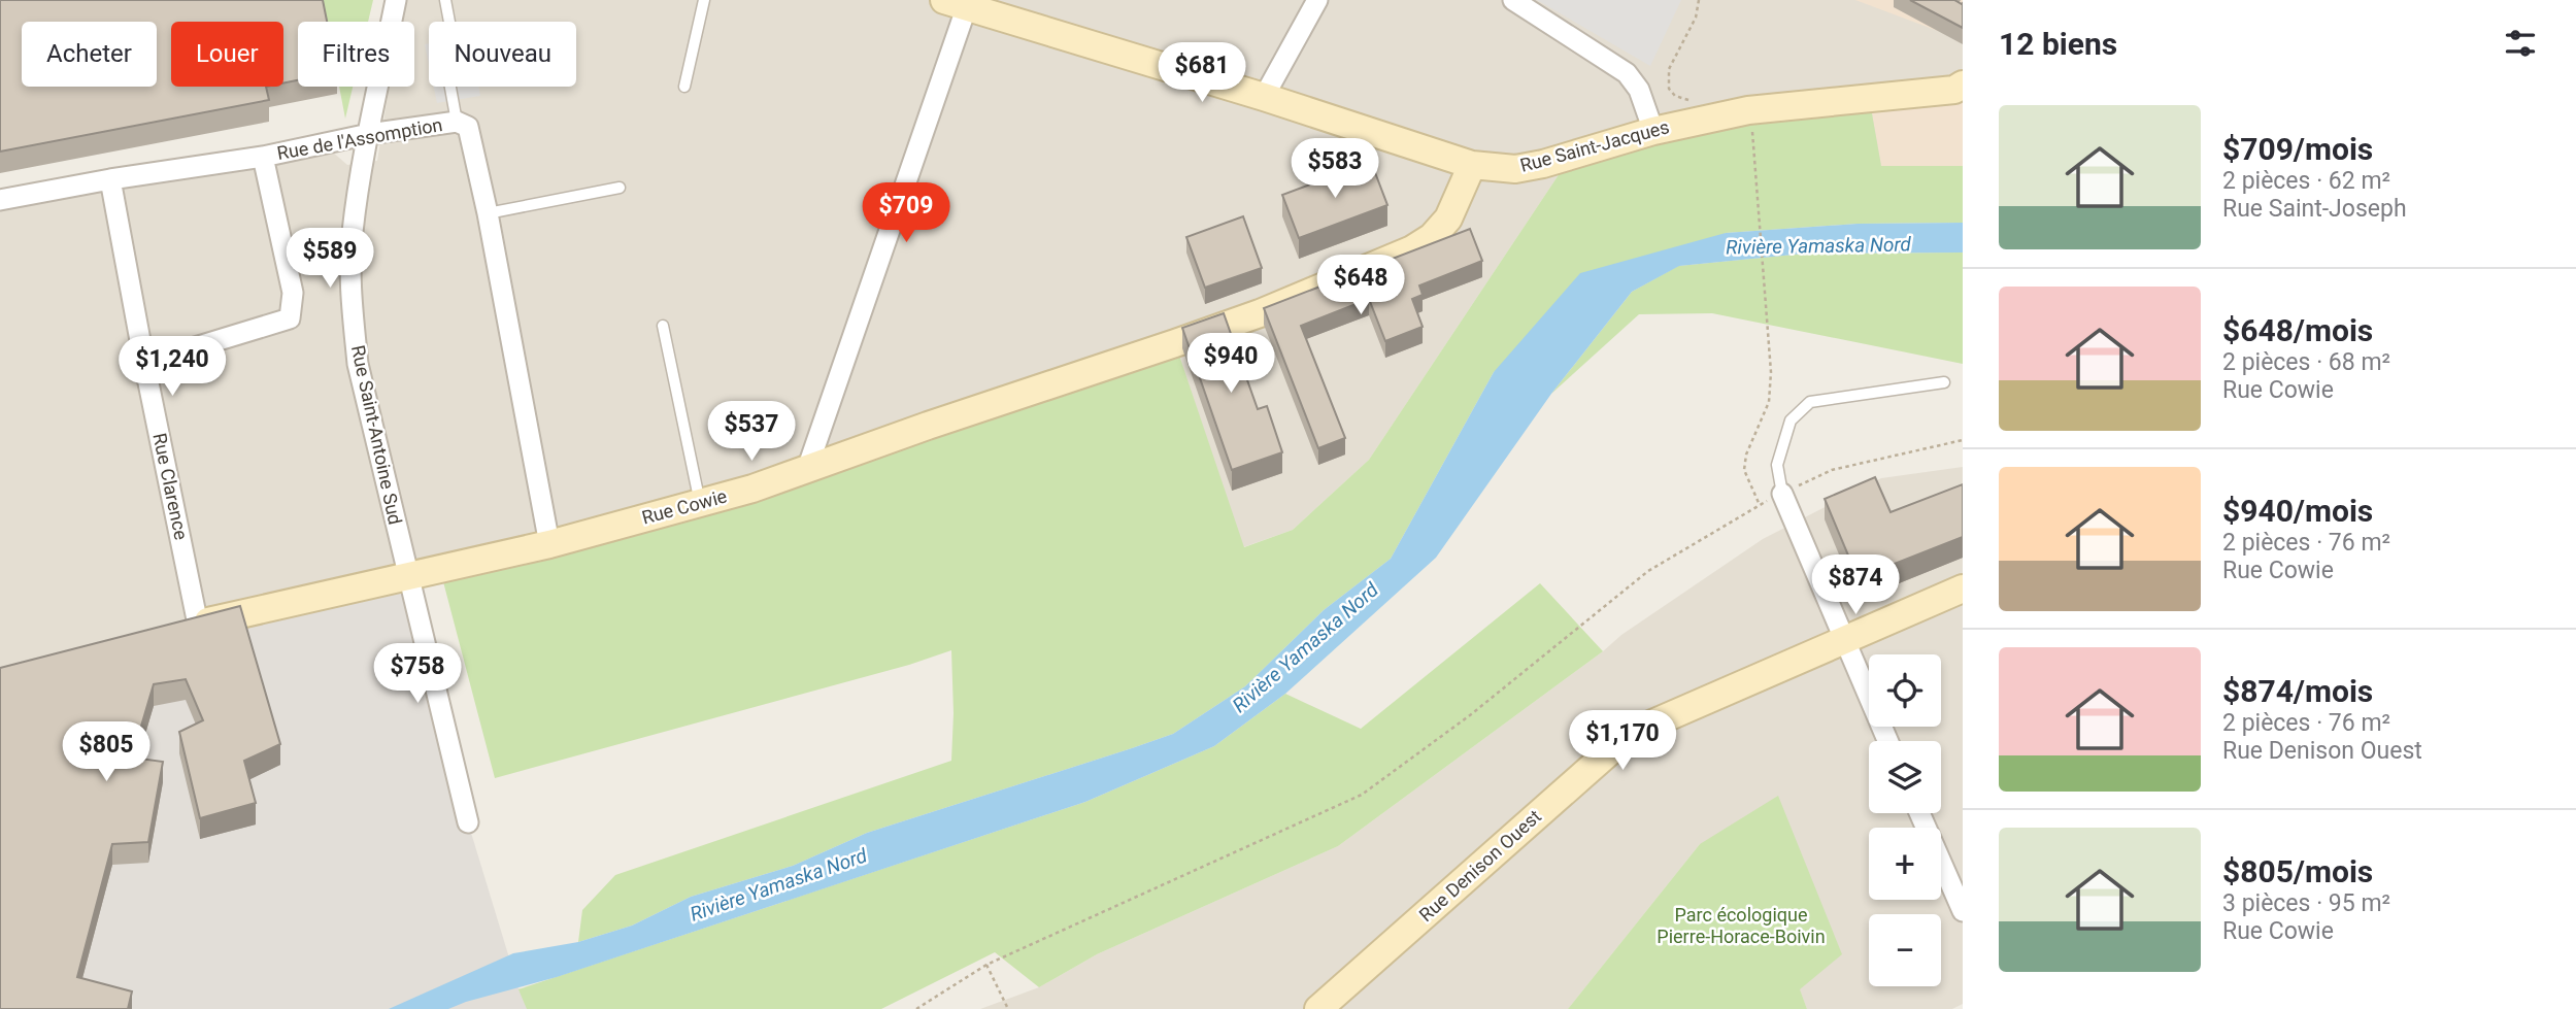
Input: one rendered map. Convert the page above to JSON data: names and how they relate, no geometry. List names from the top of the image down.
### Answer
{
  "streets": {
    "street": [
      "Rue de l'Assomption",
      "Rue Saint-Jacques",
      "Rue Saint-Antoine Sud",
      "Rue Clarence",
      "Rue Cowie",
      "Rue Denison Ouest"
    ]
  },
  "crossings": [
    ["Rue de l'Assomption", "Rue Saint-Antoine Sud"],
    ["Rue de l'Assomption", "Rue Clarence"],
    ["Rue de l'Assomption", "Rue Cowie"],
    ["Rue Saint-Jacques", "Rue Cowie"],
    ["Rue Saint-Antoine Sud", "Rue Cowie"],
    ["Rue Clarence", "Rue Cowie"]
  ],
  "water": ["Rivière Yamaska Nord"],
  "parks": ["Parc écologique Pierre-Horace-Boivin"],
  "page": {
    "heading": "12 biens",
    "chip": [
      "Acheter",
      "Louer",
      "Filtres",
      "Nouveau"
    ],
    "price": [
      "$681",
      "$583",
      "$709",
      "$589",
      "$648",
      "$940",
      "$1,240",
      "$537",
      "$874",
      "$758",
      "$1,170",
      "$805"
    ],
    "list": [
      {
        "name": "$709/mois",
        "note": "2 pièces · 62 m² · Rue Saint-Joseph"
      },
      {
        "name": "$648/mois",
        "note": "2 pièces · 68 m² · Rue Cowie"
      },
      {
        "name": "$940/mois",
        "note": "2 pièces · 76 m² · Rue Cowie"
      },
      {
        "name": "$874/mois",
        "note": "2 pièces · 76 m² · Rue Denison Ouest"
      },
      {
        "name": "$805/mois",
        "note": "3 pièces · 95 m² · Rue Cowie"
      }
    ],
    "map_buttons": ["+", "−"]
  }
}
